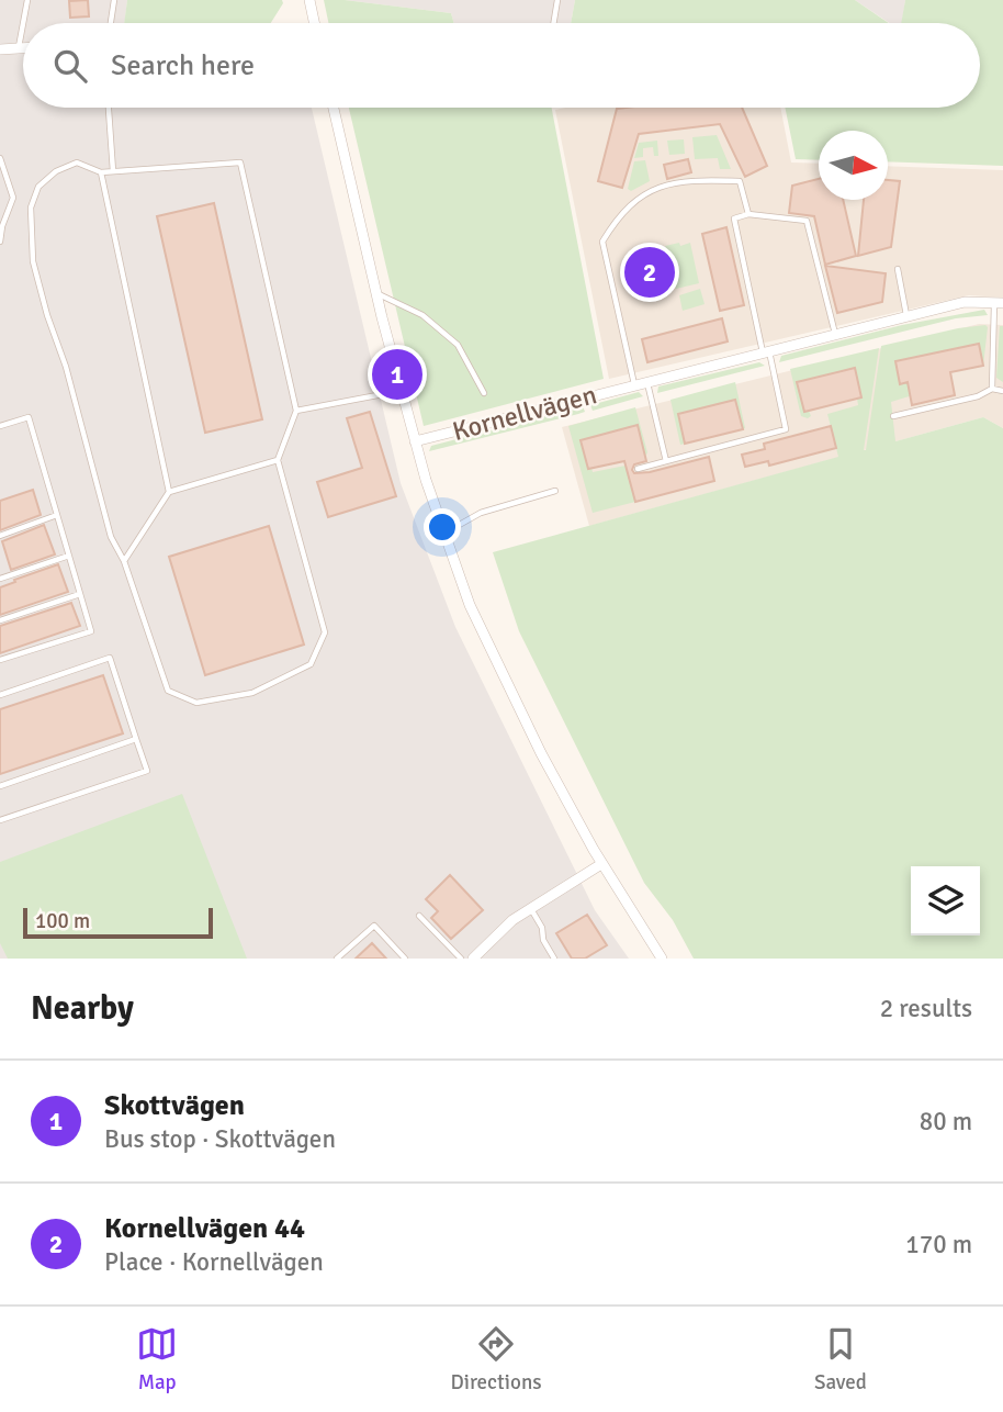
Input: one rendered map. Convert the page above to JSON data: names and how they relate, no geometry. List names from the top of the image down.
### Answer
{
  "streets": {
    "street": ["Kornellvägen"]
  },
  "scale_bar": "100 m",
  "north": "right",
  "page": {
    "search": "Search here",
    "pins": ["2", "1"],
    "scale": "100 m",
    "heading": ["Nearby", "2 results"],
    "list": [
      {
        "mark": "1",
        "name": "Skottvägen",
        "note": "Bus stop · Skottvägen",
        "value": "80 m"
      },
      {
        "mark": "2",
        "name": "Kornellvägen 44",
        "note": "Place · Kornellvägen",
        "value": "170 m"
      }
    ],
    "nav": ["Map", "Directions", "Saved"]
  }
}
